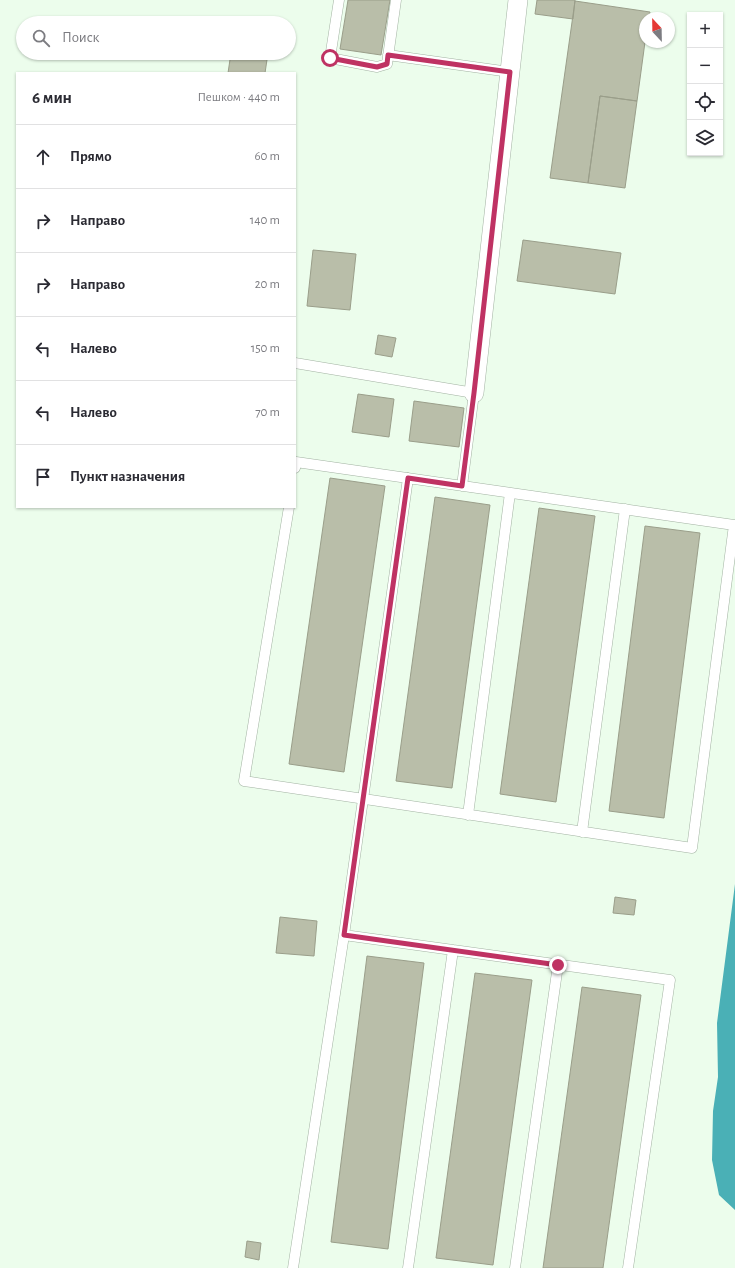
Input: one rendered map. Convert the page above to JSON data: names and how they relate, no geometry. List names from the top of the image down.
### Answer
{
  "north": "top",
  "page": {
    "map_buttons": ["+", "−"],
    "search": "Поиск",
    "heading": ["6 мин", "Пешком · 440 m"],
    "list": [
      ["Прямо", "60 m"],
      ["Направо", "140 m"],
      ["Направо", "20 m"],
      ["Налево", "150 m"],
      ["Налево", "70 m"],
      "Пункт назначения"
    ]
  }
}
